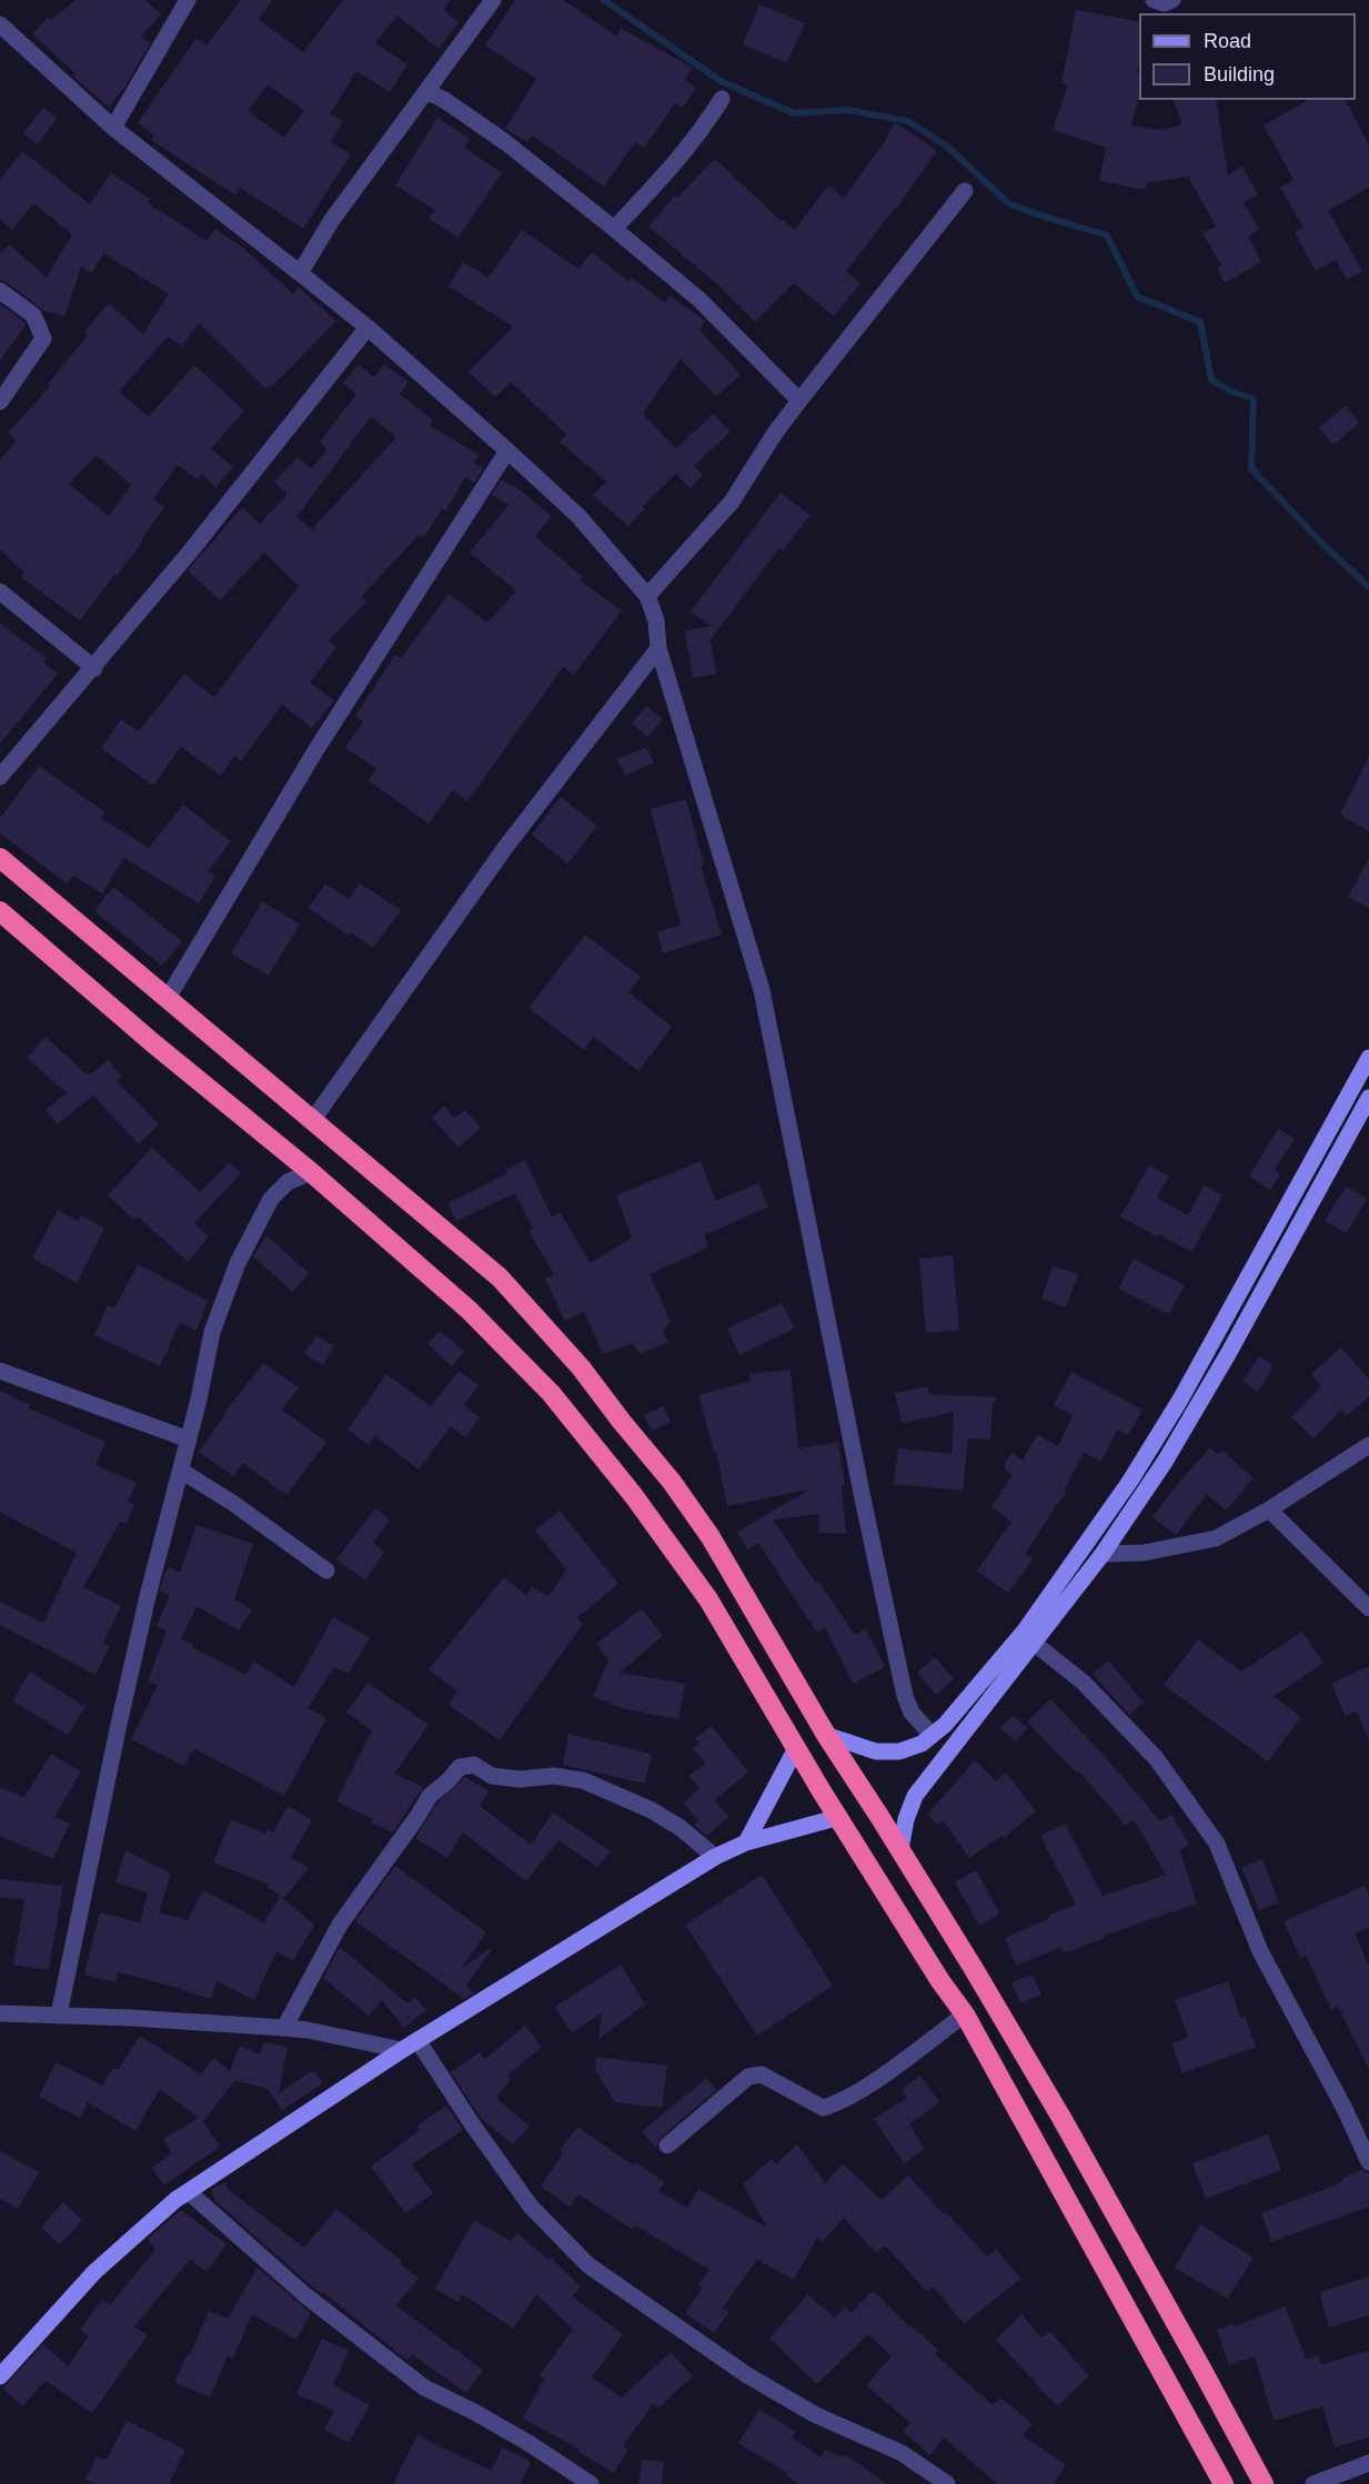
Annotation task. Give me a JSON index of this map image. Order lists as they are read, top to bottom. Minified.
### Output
{"legend":["Road","Building"]}
